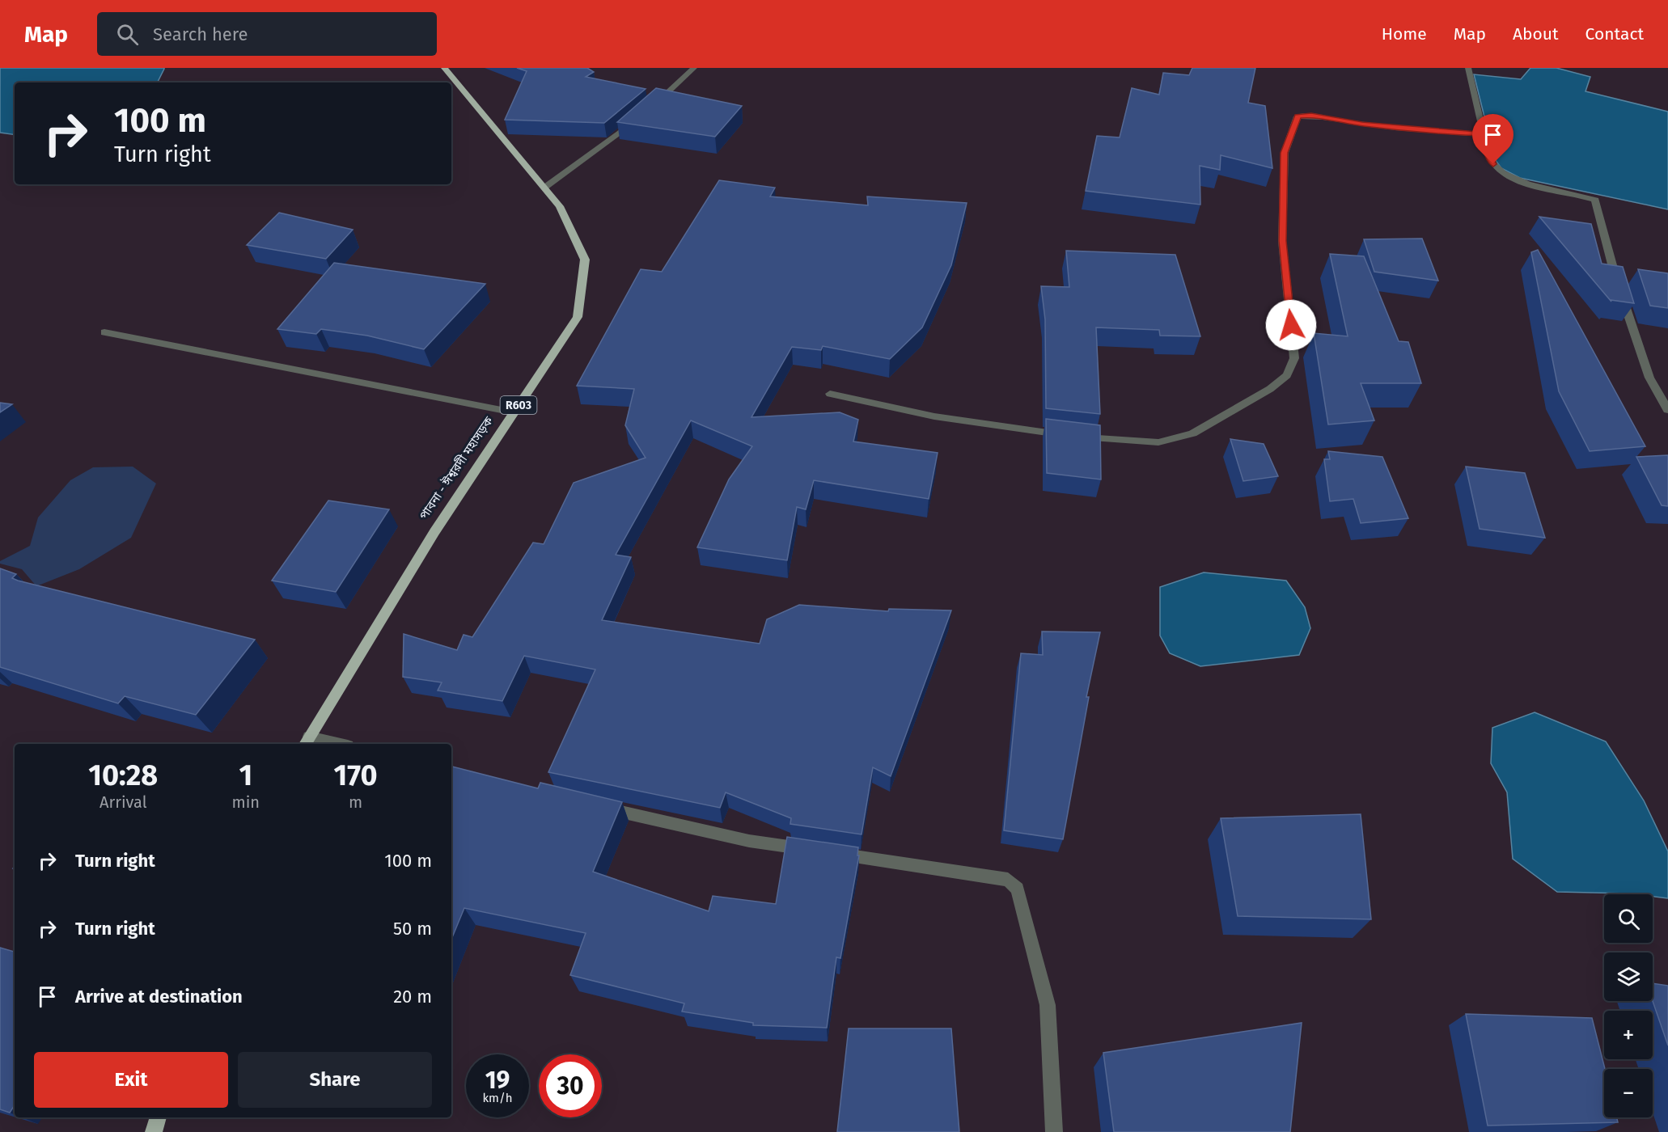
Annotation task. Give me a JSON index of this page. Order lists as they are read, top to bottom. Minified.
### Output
{"streets":{"main road":["R603","পাবনা - ঈশ্বরদী মহাসড়ক"]},"page":{"header":"Map","search":"Search here","nav":["Home","Map","About","Contact"],"turn":["100 m","Turn right"],"eta":["10:28","Arrival","1","min","170","m"],"list":[{"name":"Turn right","value":"100 m"},{"name":"Turn right","value":"50 m"},{"name":"Arrive at destination","value":"20 m"}],"map_buttons":["+","−"],"buttons":["Exit","Share"],"speed":"19 km/h","limit":"30"}}
